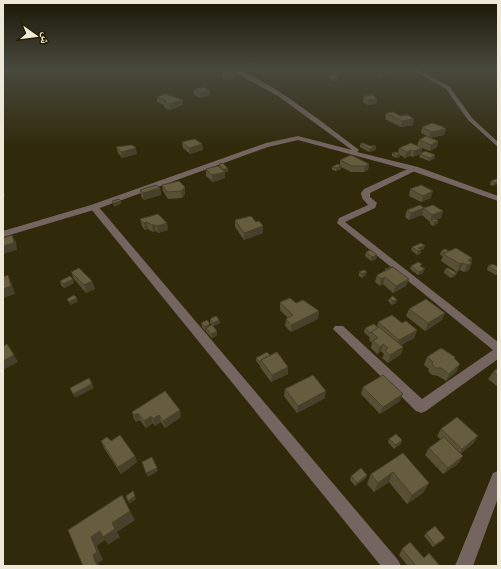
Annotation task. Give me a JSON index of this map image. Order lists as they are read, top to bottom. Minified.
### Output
{"north":"right"}
